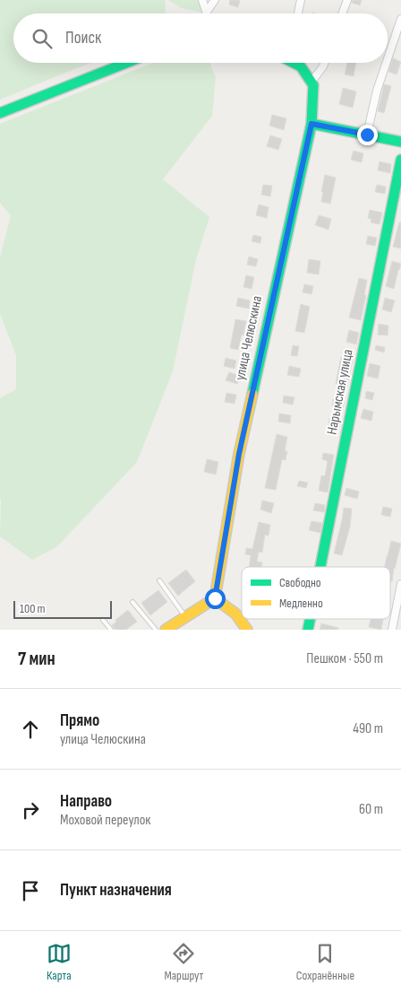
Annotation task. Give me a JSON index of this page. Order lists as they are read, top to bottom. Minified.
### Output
{"streets":{"street":["улица Челюскина","Нарымская улица"]},"legend":["Свободно","Медленно"],"scale_bar":"100 m","page":{"search":"Поиск","scale":"100 m","heading":["7 мин","Пешком · 550 m"],"list":[["Прямо","улица Челюскина","490 m"],["Направо","Моховой переулок","60 m"],"Пункт назначения"],"nav":["Карта","Маршрут","Сохранённые"]}}
